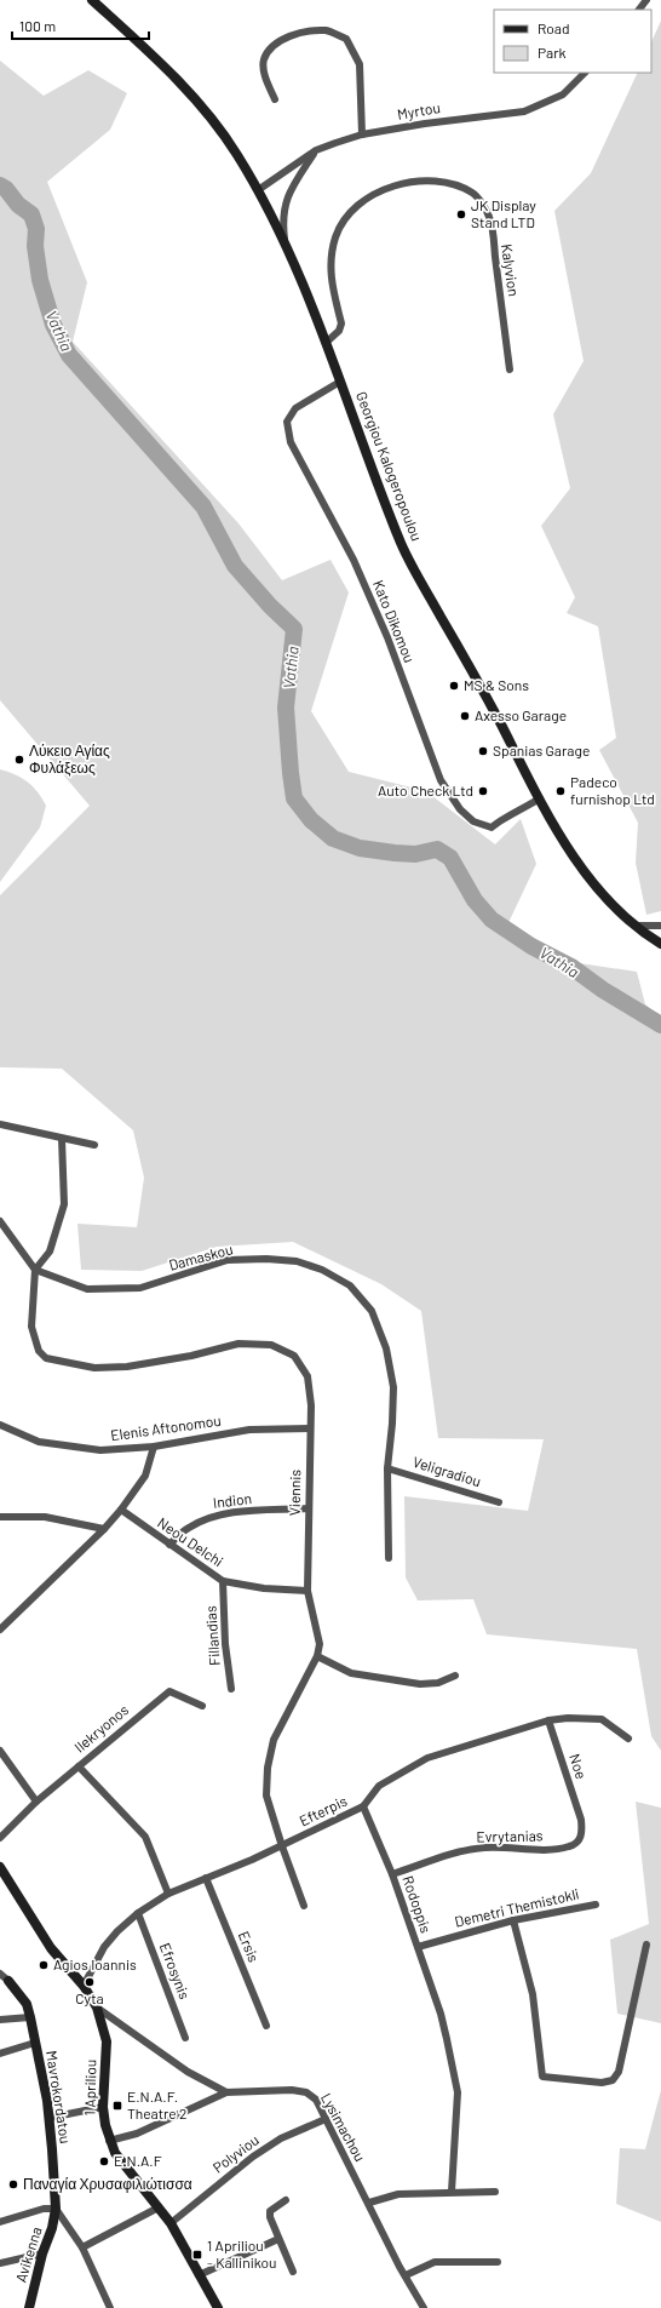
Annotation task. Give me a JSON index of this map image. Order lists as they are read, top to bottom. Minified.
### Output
{"streets":{"street":["Myrtou","Kalyvion","Georgiou Kalogeropoulou","Kato Dikomou","Damaskou","Elenis Aftonomou","Veligradiou","Viennis","Indion","Neou Delchi","Fillandias","Ilekryonos","Noe","Efterpis","Evrytanias","Rodoppis","Demetri Themistokli","Ersis","Efrosynis","1 Apriliou","Mavrokordatou","Lysimachou","Polyviou","Avikenna"]},"crossings":[["Myrtou","Georgiou Kalogeropoulou"],["Kalyvion","Georgiou Kalogeropoulou"],["Georgiou Kalogeropoulou","Kato Dikomou"],["Damaskou","Veligradiou"],["Damaskou","Viennis"],["Elenis Aftonomou","Viennis"],["Viennis","Indion"],["Viennis","Neou Delchi"],["Viennis","Efterpis"],["Indion","Neou Delchi"],["Neou Delchi","Fillandias"],["Ilekryonos","Efterpis"],["Noe","Efterpis"],["Noe","Evrytanias"],["Efterpis","Rodoppis"],["Efterpis","Ersis"],["Efterpis","Efrosynis"],["Efterpis","1 Apriliou"],["Evrytanias","Rodoppis"],["Rodoppis","Demetri Themistokli"],["1 Apriliou","Polyviou"],["Mavrokordatou","Avikenna"],["Lysimachou","Polyviou"]],"water":["Vathia"],"places":{"other":["JK Display Stand LTD","MS & Sons","Axesso Garage","Spanias Garage","Λύκειο Αγίας Φυλάξεως","Auto Check Ltd","Padeco furnishop Ltd","Agios Ioannis","Cyta","E.N.A.F","Παναγία Χρυσαφιλιώτισσα"],"transit":["E.N.A.F. Theatre 2","1 Apriliou - Kallinikou"]},"legend":["Road","Park"],"scale_bar":"100 m"}
